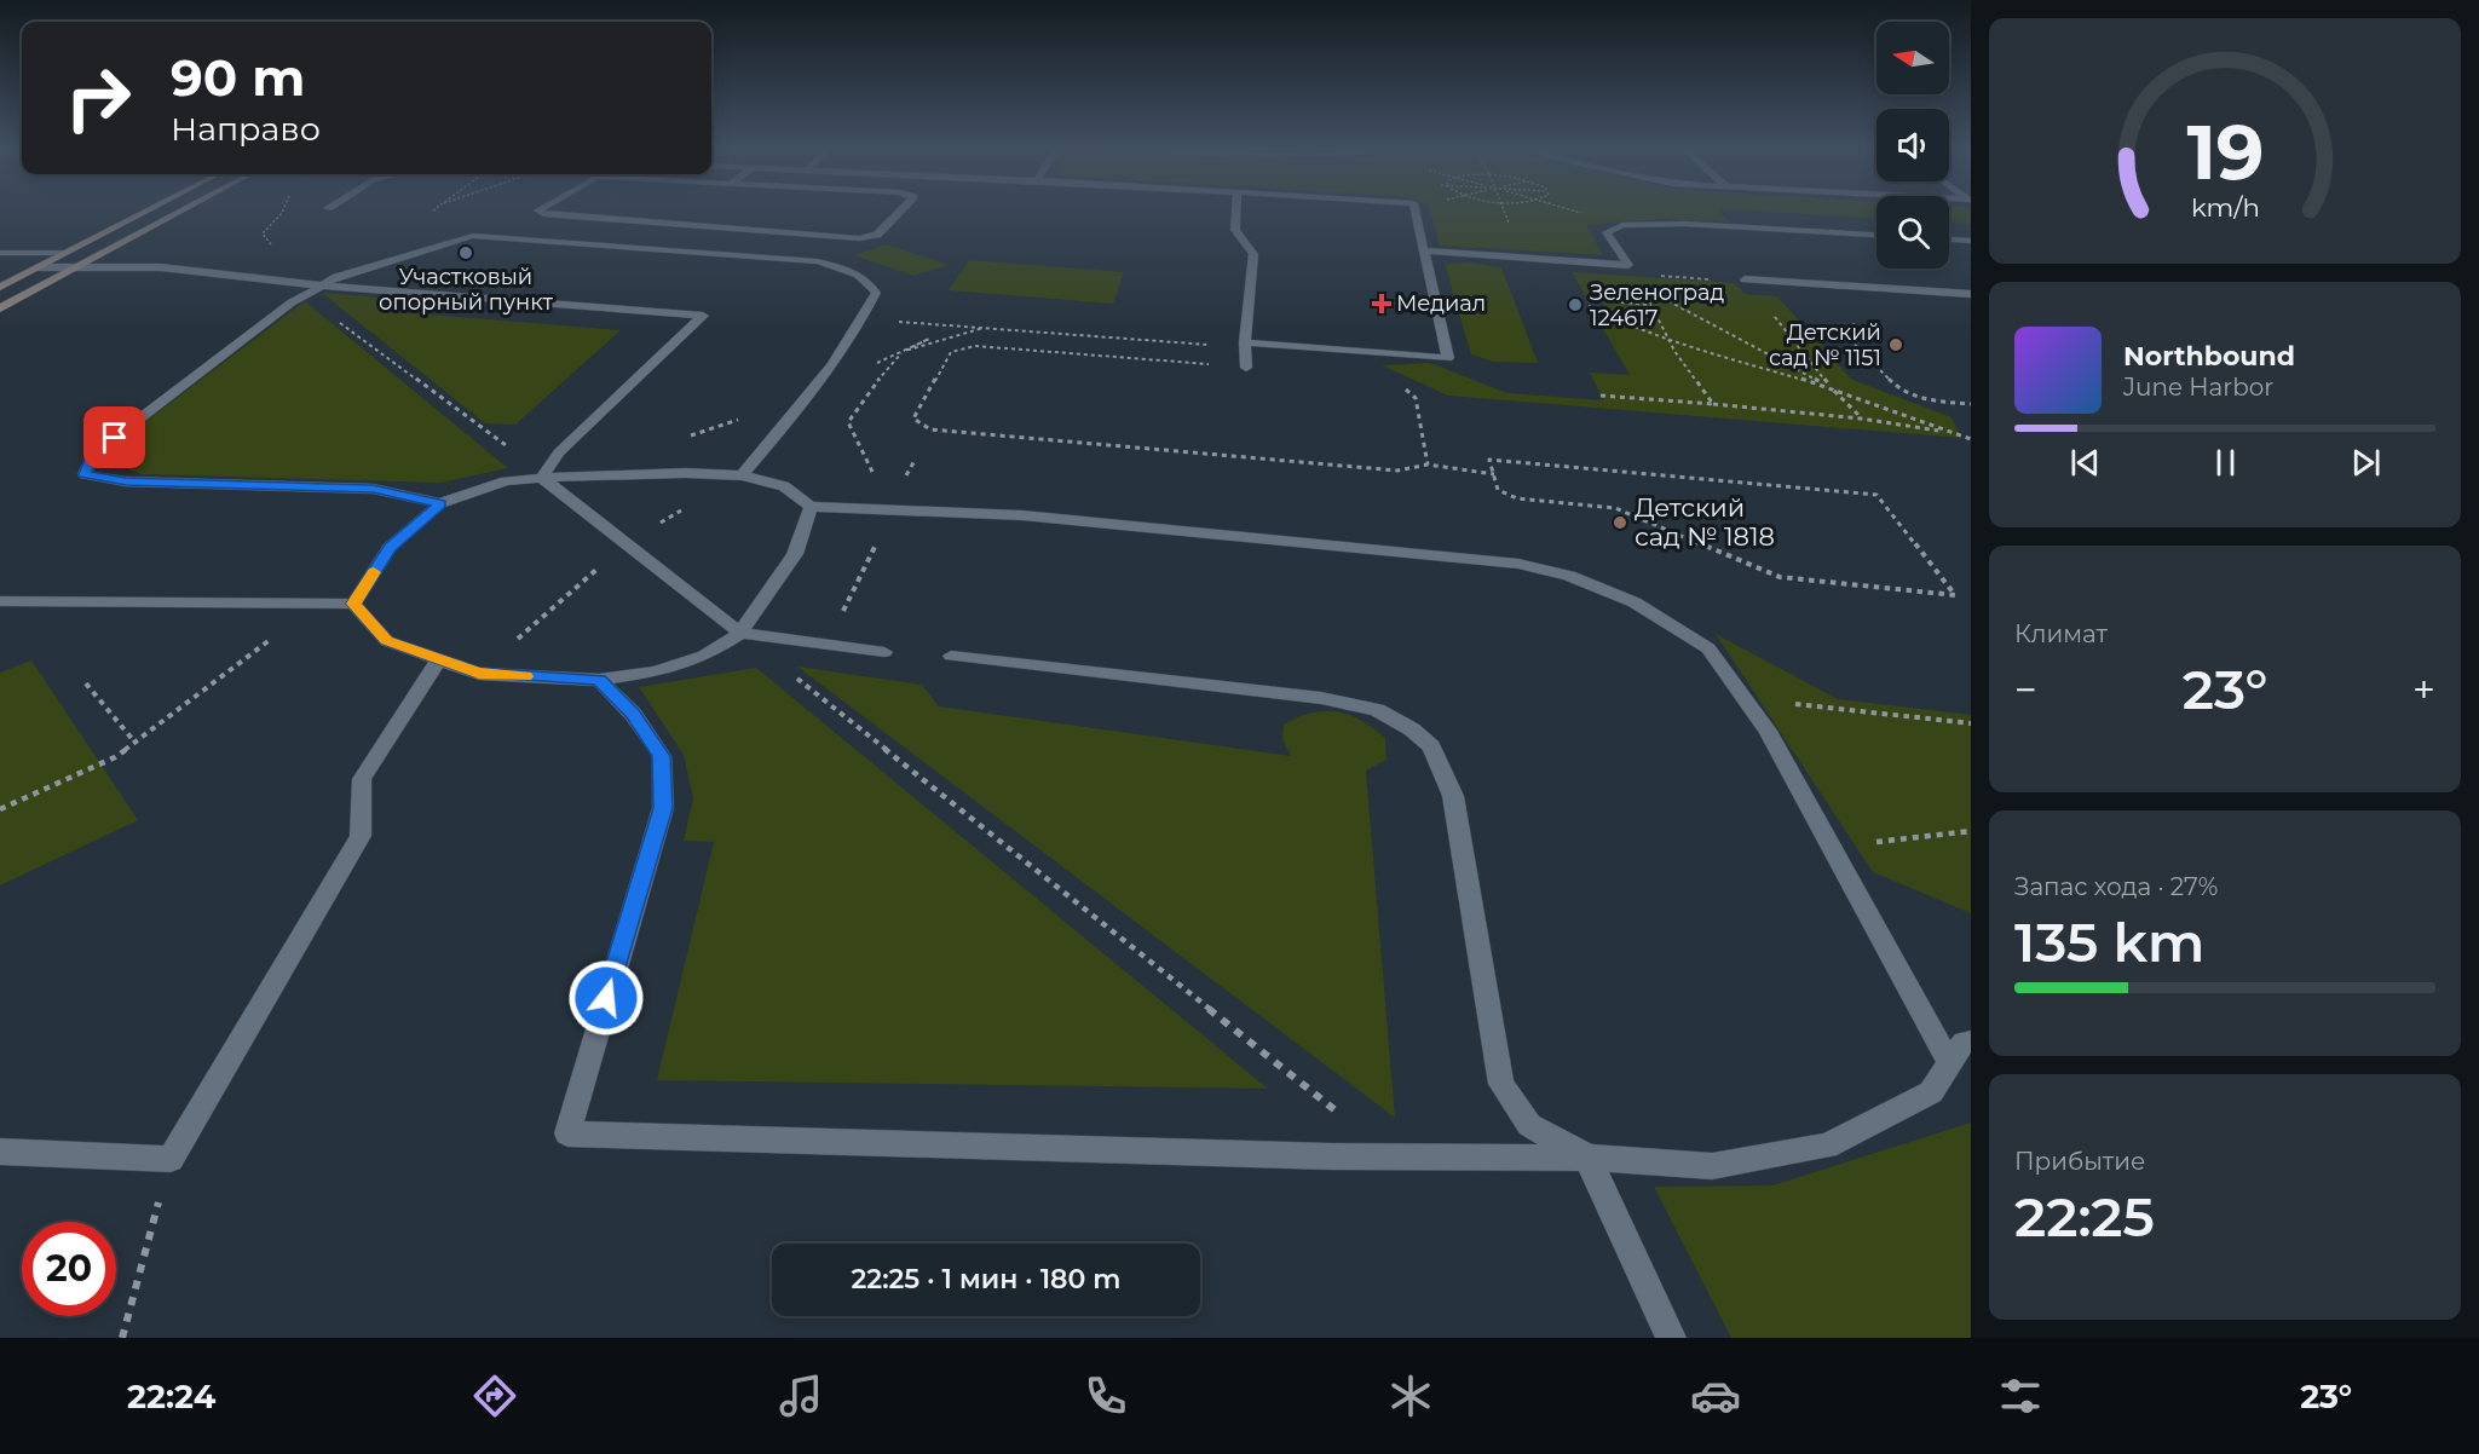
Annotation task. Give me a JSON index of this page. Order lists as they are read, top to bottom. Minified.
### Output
{"places":{"other":["Участковый опорный пункт","Зеленоград 124617","Детский сад № 1151","Детский сад № 1818"],"health":["Медиал"]},"north":"left","page":{"turn":["90 m","Направо"],"song":["Northbound","June Harbor"],"tile":["Климат",["Запас хода · 27%","135 km"],["Прибытие","22:25"]],"heat":["−","23°","+"],"limit":"20","trip":"22:25 · 1 мин · 180 m","tabs":["22:24","23°"],"gauge":["19","km/h"]}}
